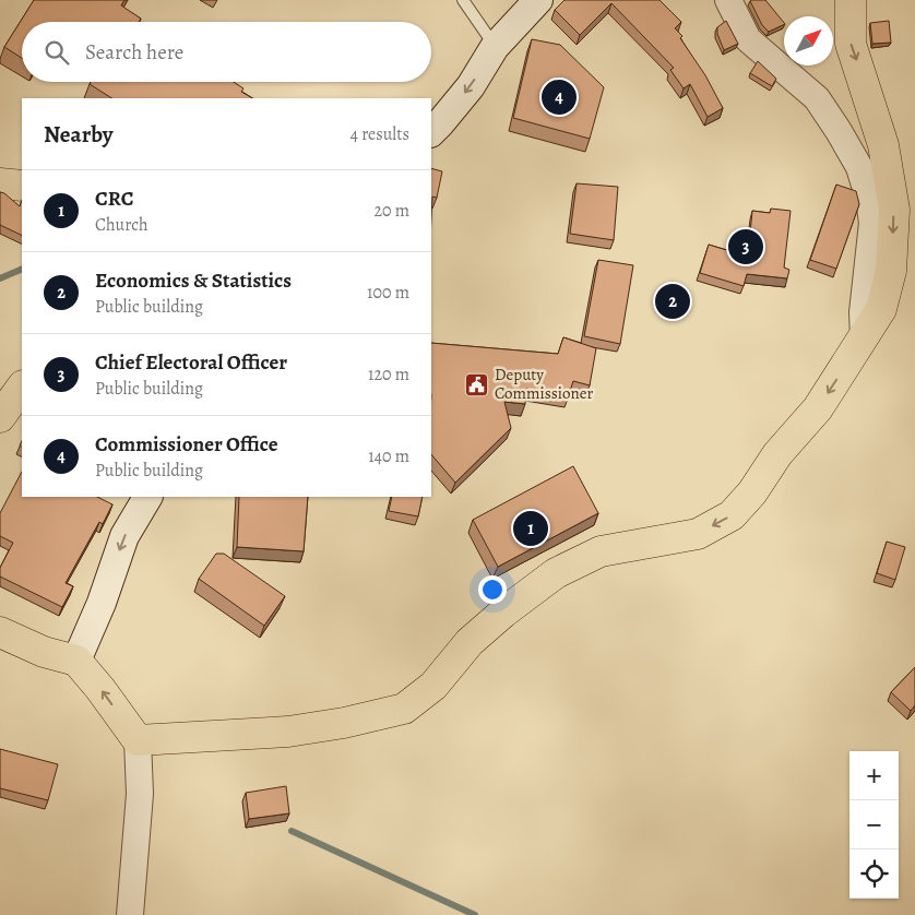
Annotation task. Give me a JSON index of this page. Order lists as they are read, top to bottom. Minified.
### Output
{"places":{"public building":["Deputy Commissioner"]},"north":"top right","page":{"search":"Search here","pins":["4","3","2","1"],"heading":["Nearby","4 results"],"list":[{"mark":"1","name":"CRC","note":"Church","value":"20 m"},{"mark":"2","name":"Economics & Statistics","note":"Public building","value":"100 m"},{"mark":"3","name":"Chief Electoral Officer","note":"Public building","value":"120 m"},{"mark":"4","name":"Commissioner Office","note":"Public building","value":"140 m"}],"map_buttons":["+","−"]}}
